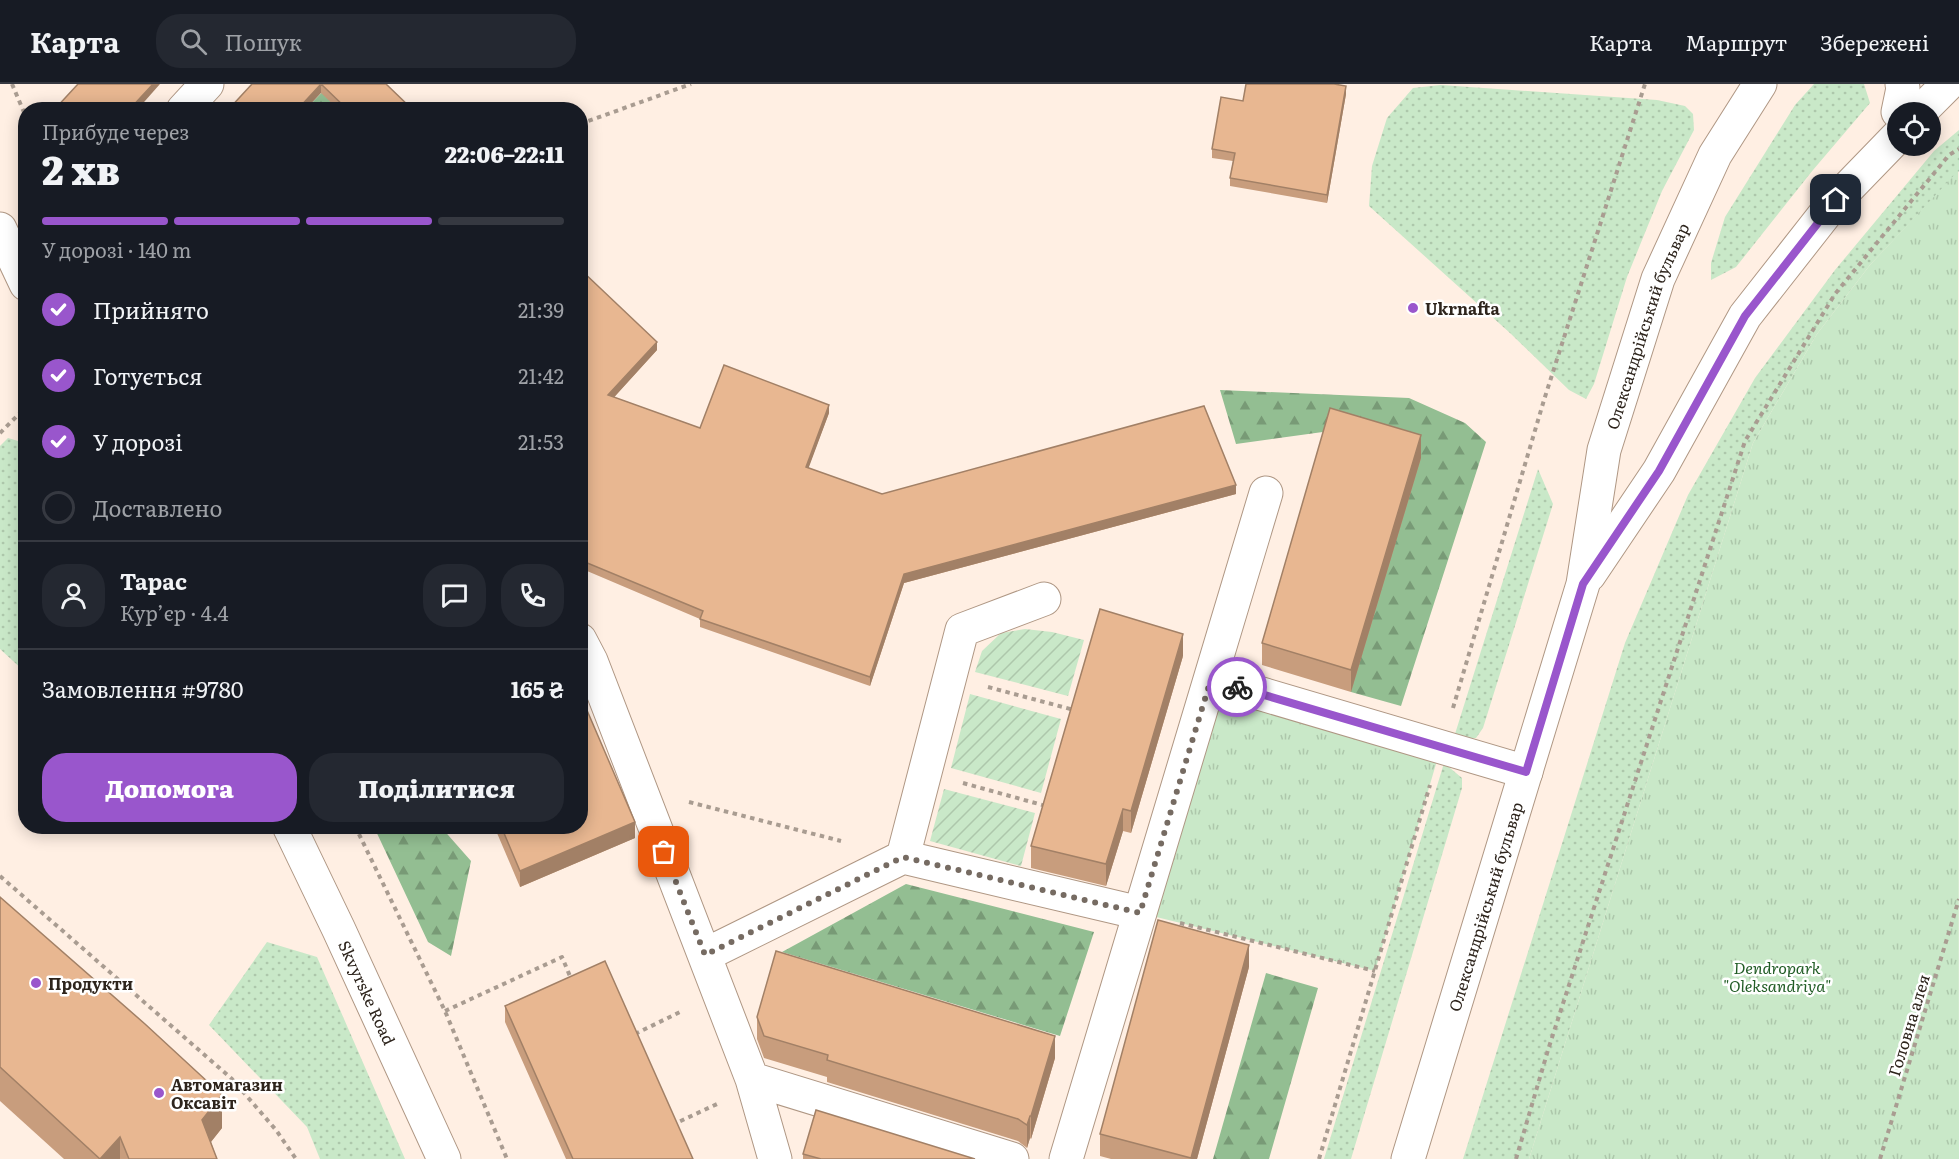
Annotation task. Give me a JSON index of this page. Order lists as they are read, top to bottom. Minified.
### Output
{"streets":{"main road":["Олександрійський бульвар","Skvyrske Road"],"path":["Головна алея"]},"parks":["Dendropark \"Oleksandriya\""],"places":["Ukrnafta","Продукти","Автомагазин Оксавіт"],"page":{"header":"Карта","search":"Пошук","nav":["Карта","Маршрут","Збережені"],"heading":["2 хв","Прибуде через","22:06–22:11"],"panel":["Тарас","Кур’єр · 4.4","Замовлення #9780","165 ₴"],"bar":"У дорозі · 140 m","list":[["Прийнято","21:39"],["Готується","21:42"],["У дорозі","21:53"],"Доставлено"],"buttons":["Допомога","Поділитися"]}}
